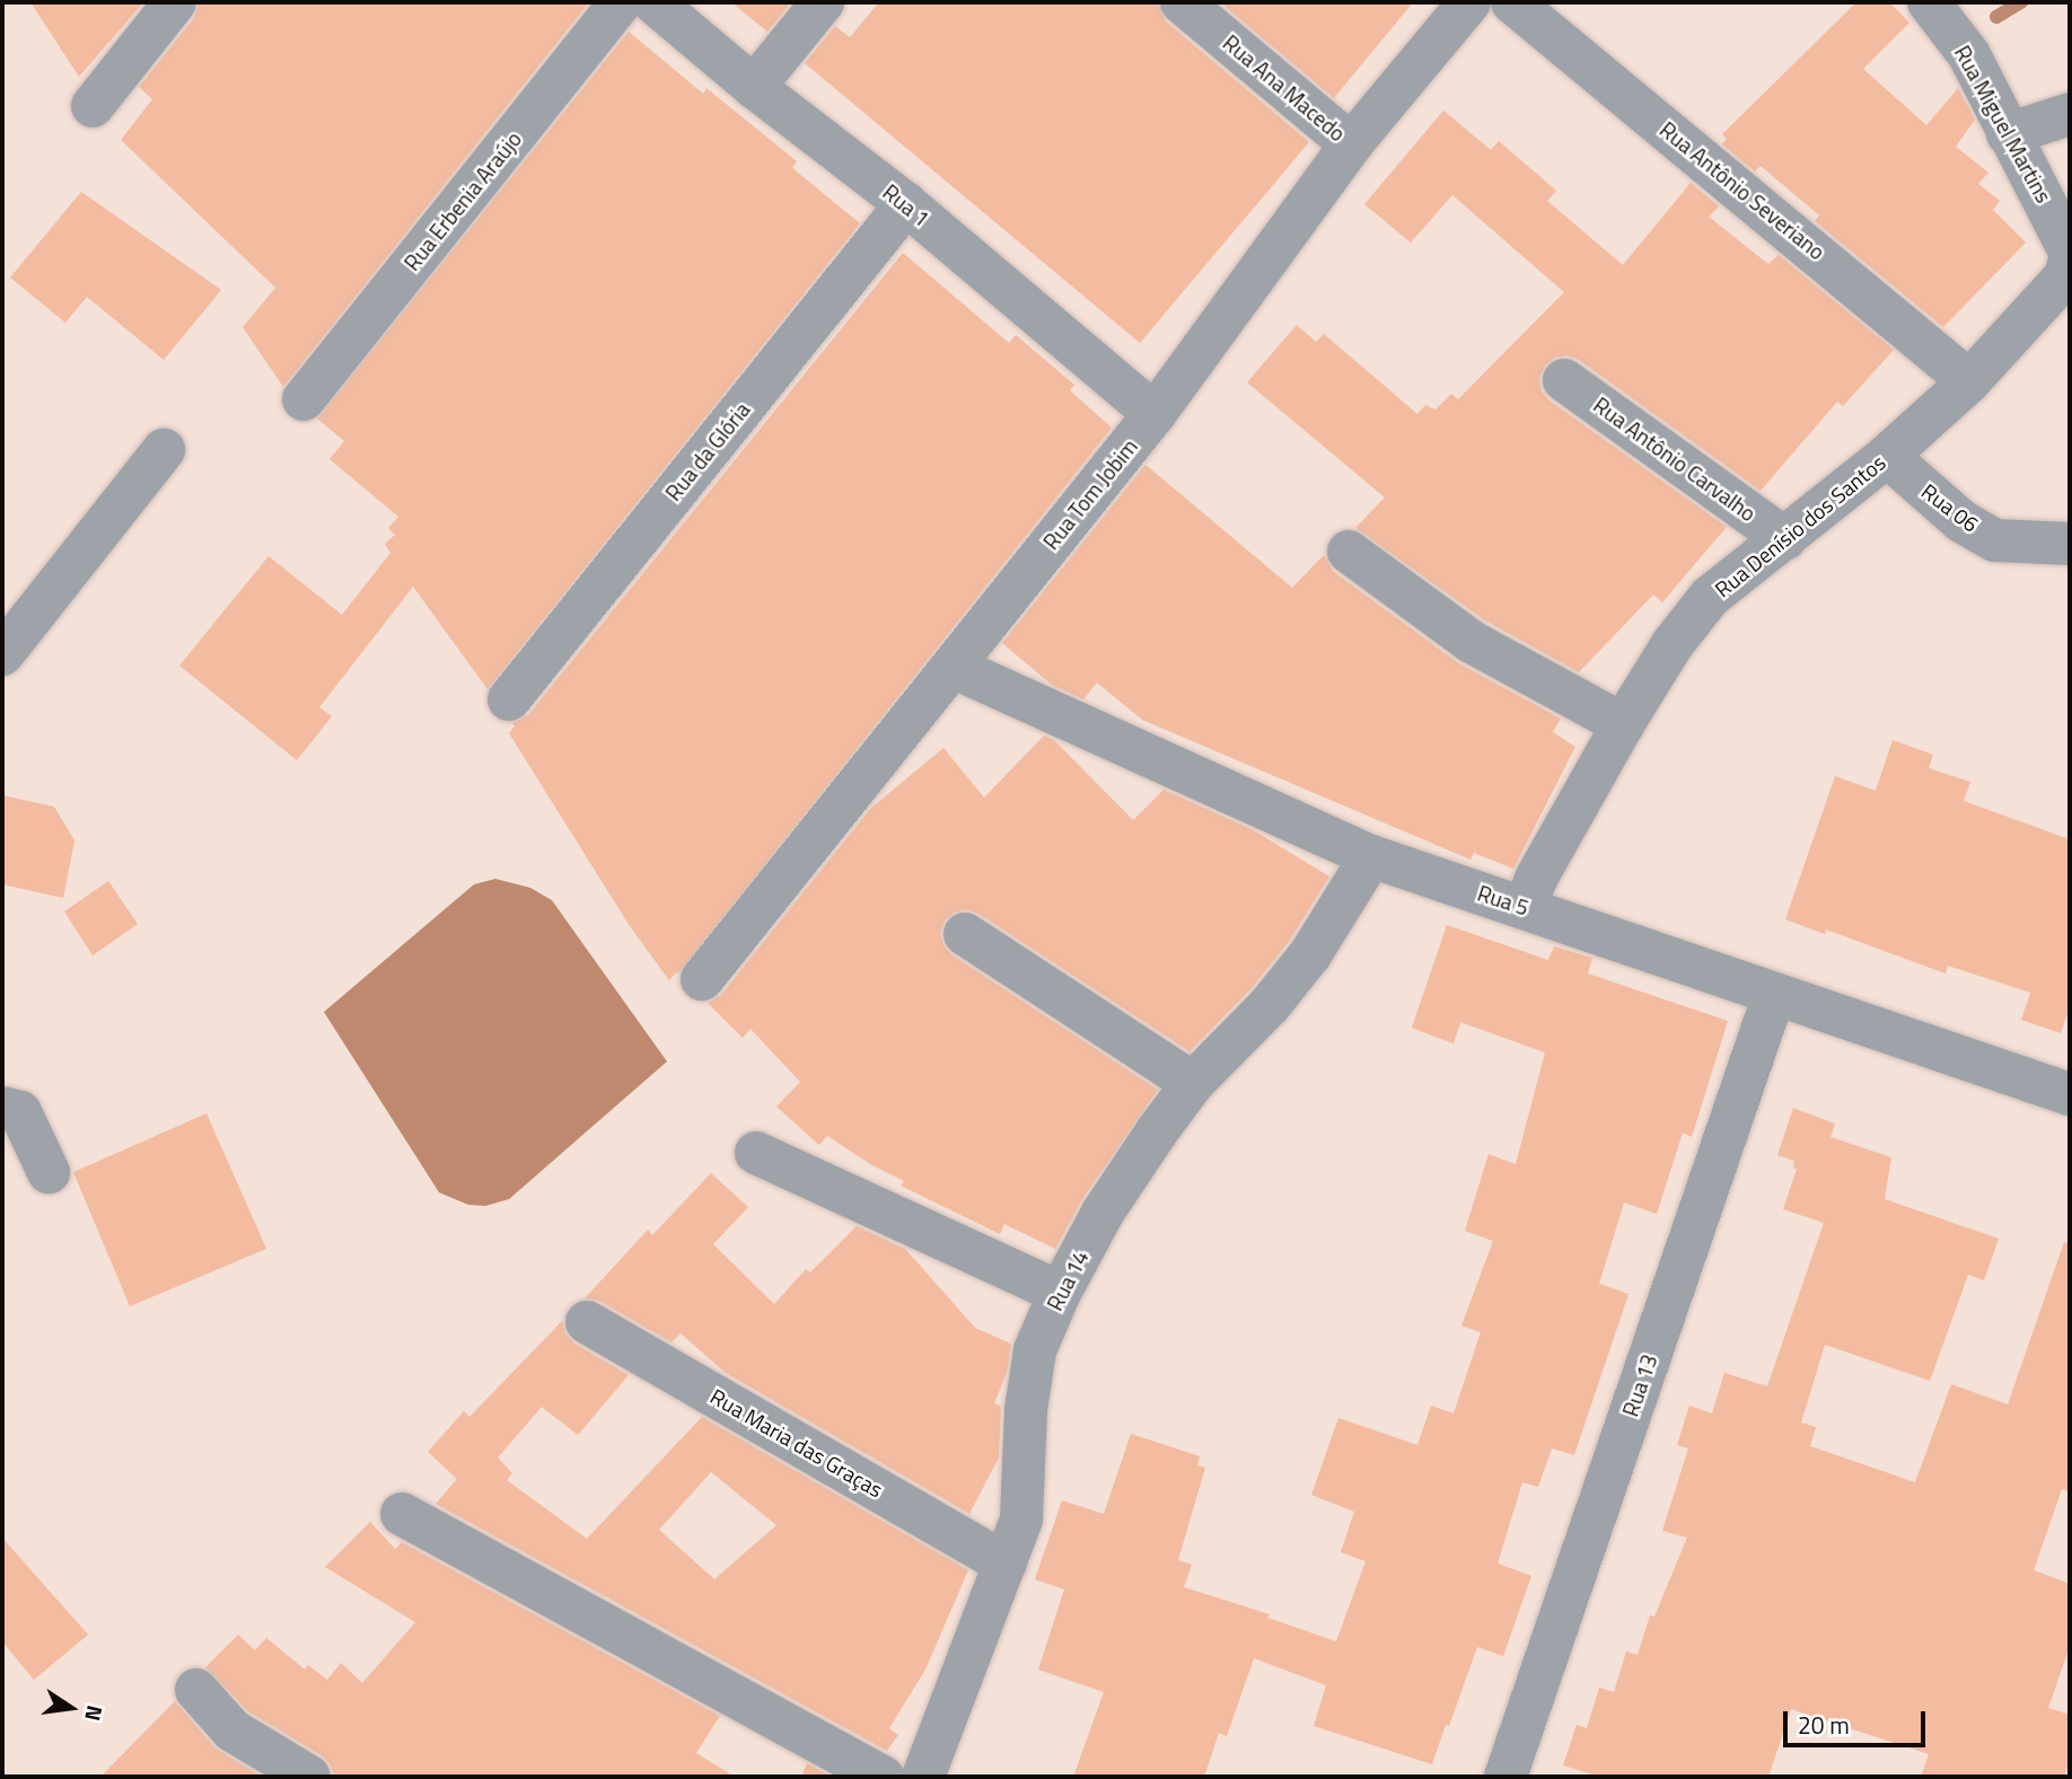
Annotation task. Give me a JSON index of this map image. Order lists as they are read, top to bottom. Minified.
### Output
{"streets":{"street":["Rua Ana Macedo","Rua Miguel Martins","Rua Antônio Severiano","Rua Erbenia Araújo","Rua 1","Rua da Glória","Rua Antônio Carvalho","Rua Tom Jobim","Rua 06","Rua Denísio dos Santos","Rua 5","Rua 14","Rua 13","Rua Maria das Graças"]},"crossings":[["Rua Ana Macedo","Rua Tom Jobim"],["Rua Antônio Severiano","Rua Denísio dos Santos"],["Rua 1","Rua da Glória"],["Rua 1","Rua Tom Jobim"],["Rua Antônio Carvalho","Rua Denísio dos Santos"],["Rua Tom Jobim","Rua 5"],["Rua 06","Rua Denísio dos Santos"],["Rua Denísio dos Santos","Rua 5"],["Rua 5","Rua 14"],["Rua 5","Rua 13"],["Rua 14","Rua Maria das Graças"]],"scale_bar":"20 m","north":"right"}
